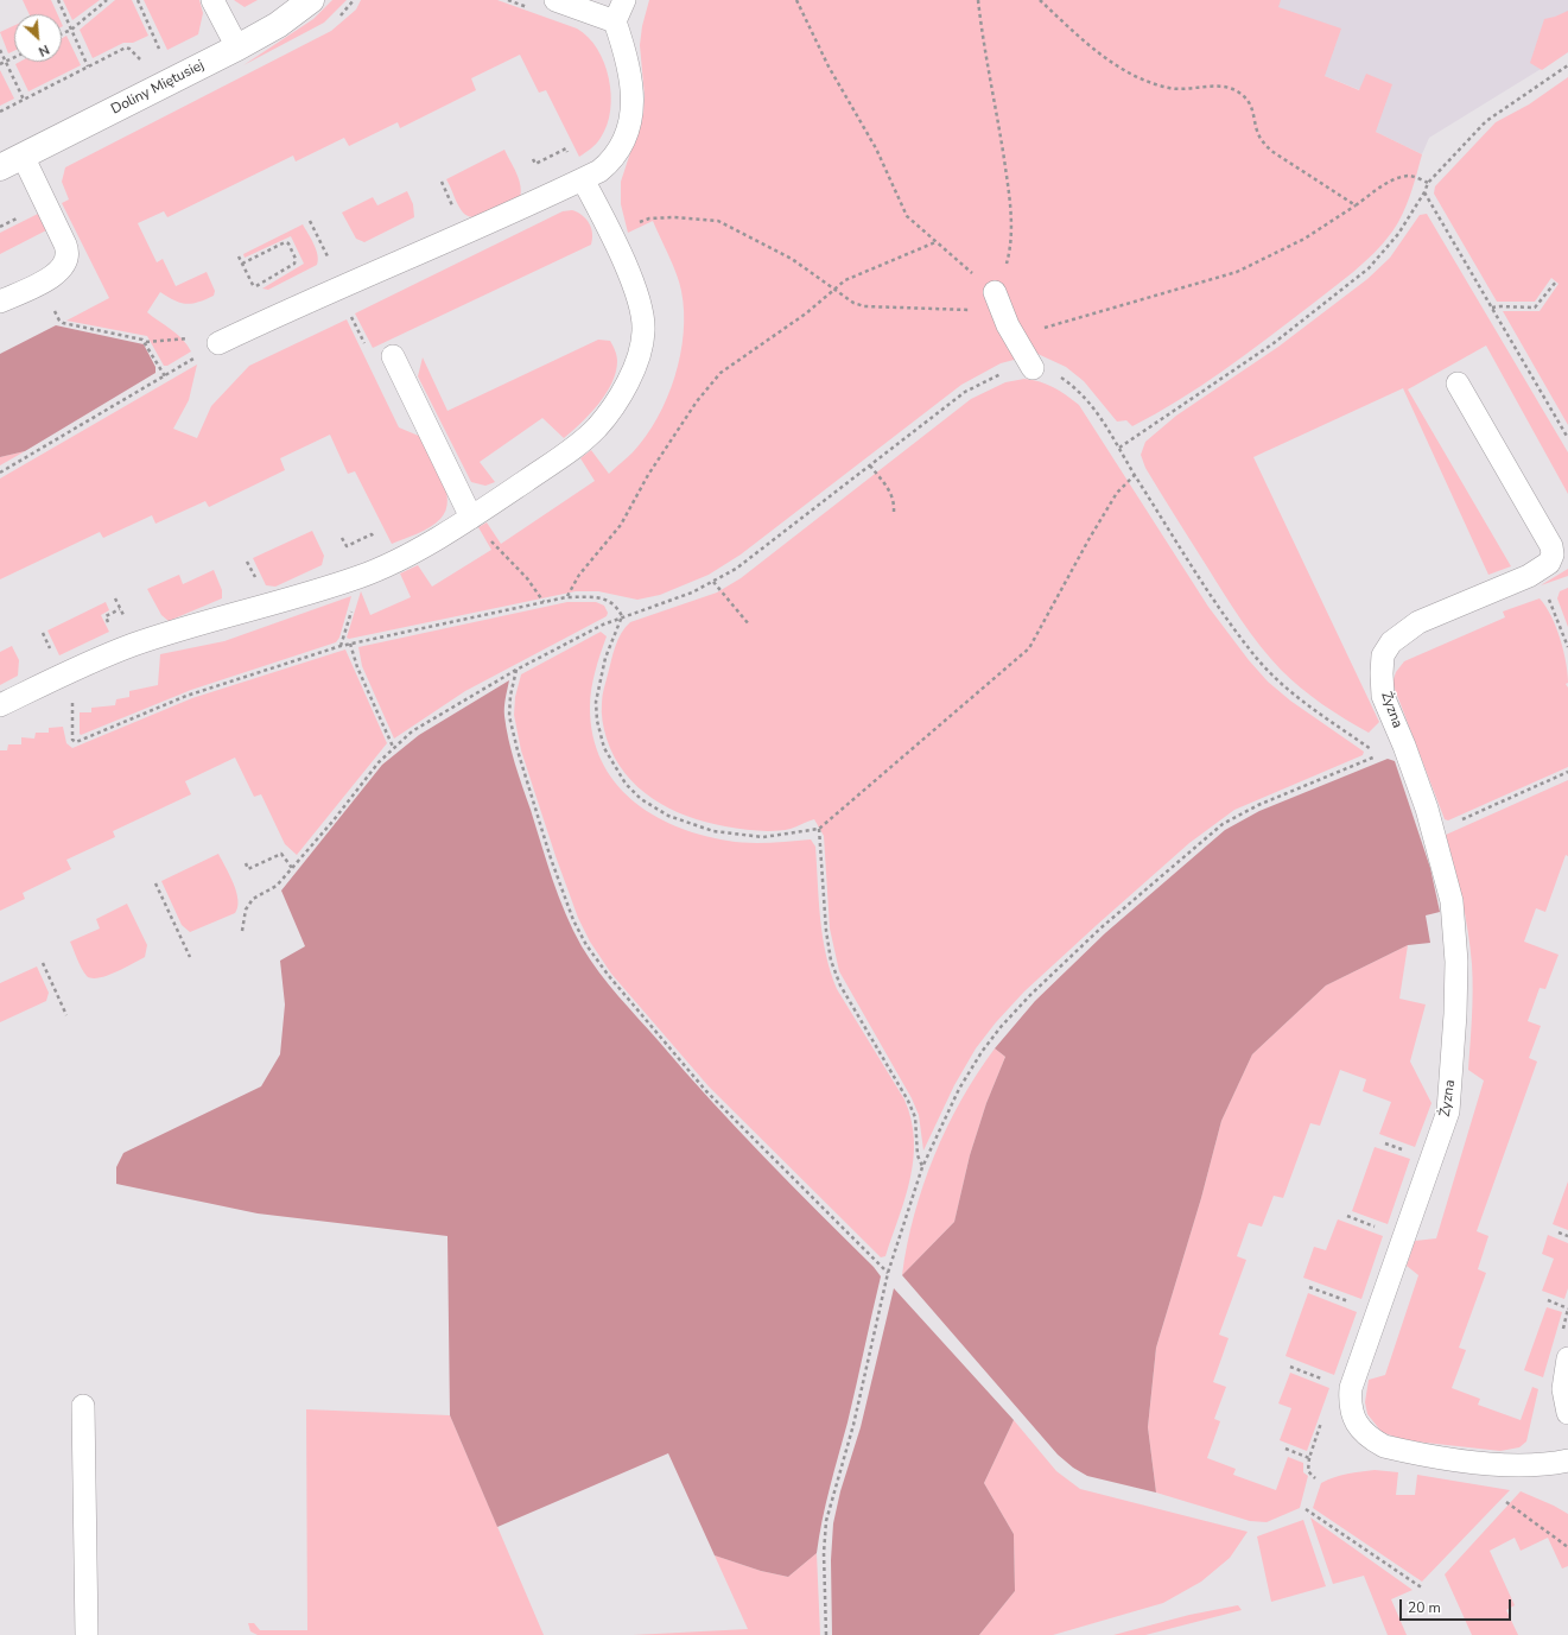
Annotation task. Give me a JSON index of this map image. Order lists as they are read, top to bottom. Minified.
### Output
{"streets":{"street":["Doliny Miętusiej"],"lane":["Żyzna"]},"scale_bar":"20 m","north":"bottom right"}
